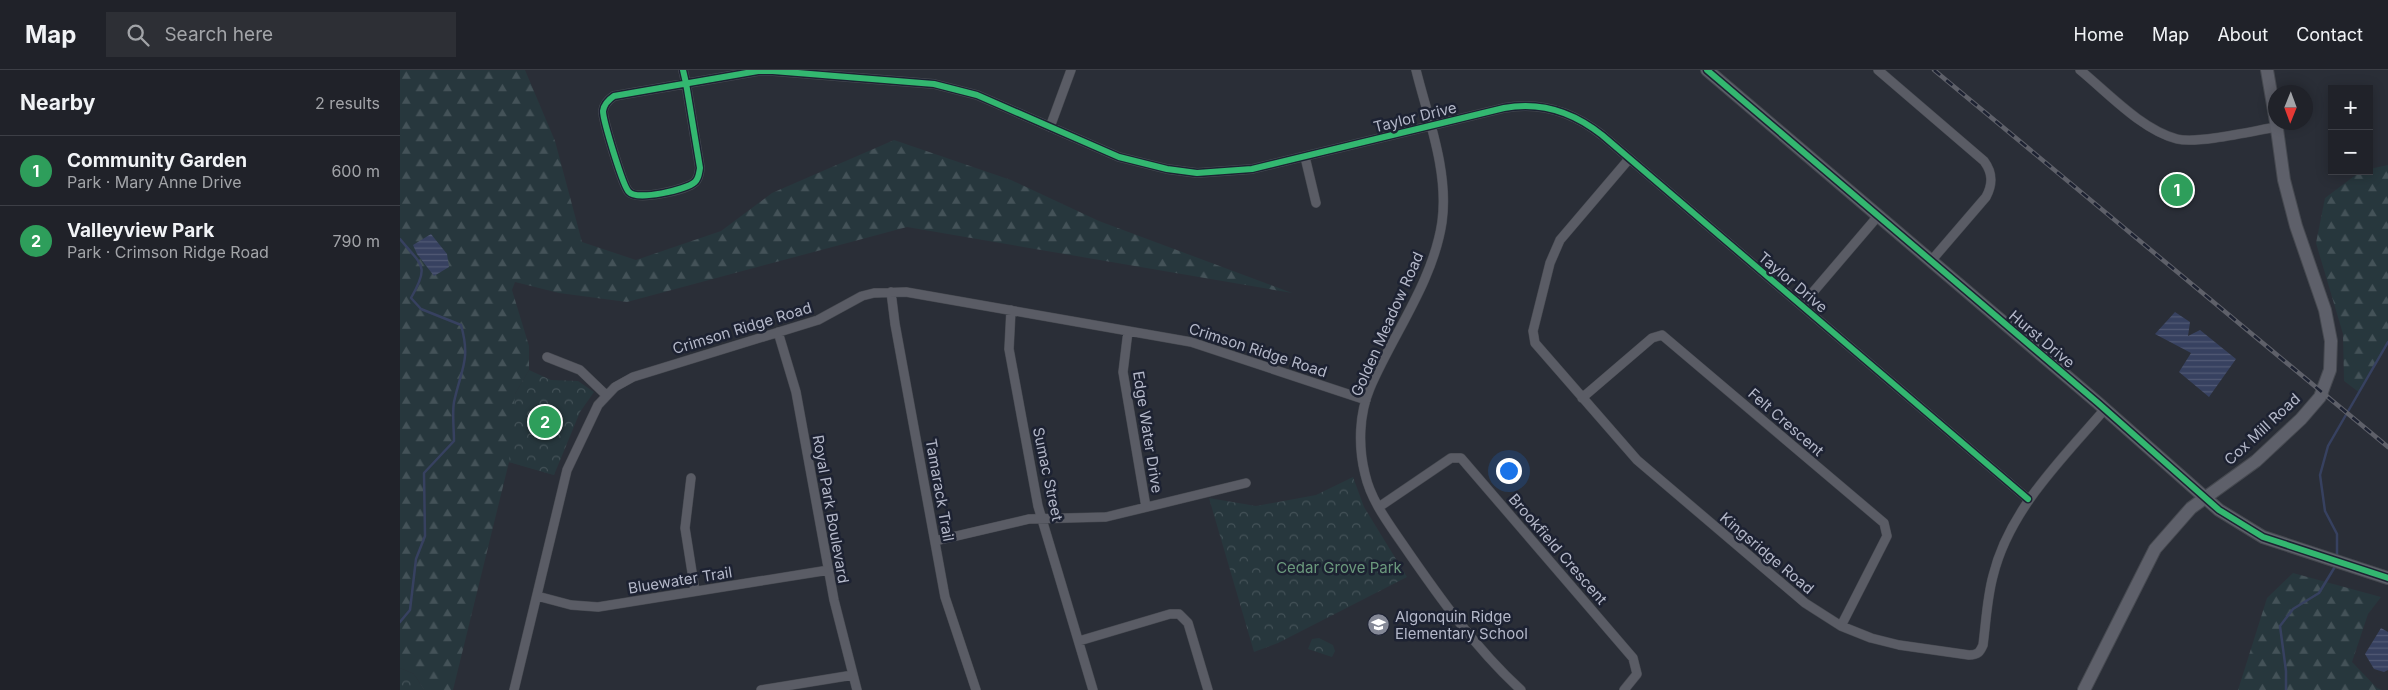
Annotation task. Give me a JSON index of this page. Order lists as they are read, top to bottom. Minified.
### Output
{"streets":{"street":["Taylor Drive","Golden Meadow Road","Crimson Ridge Road","Hurst Drive","Felt Crescent","Cox Mill Road","Edge Water Drive","Sumac Street","Tamarack Trail","Royal Park Boulevard","Brookfield Crescent","Kingsridge Road","Bluewater Trail"]},"crossings":[["Taylor Drive","Golden Meadow Road"],["Taylor Drive","Kingsridge Road"],["Golden Meadow Road","Crimson Ridge Road"],["Golden Meadow Road","Brookfield Crescent"],["Crimson Ridge Road","Edge Water Drive"],["Crimson Ridge Road","Sumac Street"],["Crimson Ridge Road","Tamarack Trail"],["Crimson Ridge Road","Royal Park Boulevard"],["Crimson Ridge Road","Bluewater Trail"],["Hurst Drive","Cox Mill Road"],["Hurst Drive","Kingsridge Road"],["Felt Crescent","Kingsridge Road"],["Royal Park Boulevard","Bluewater Trail"]],"parks":["Cedar Grove Park"],"places":{"school or university":["Algonquin Ridge Elementary School"]},"north":"bottom","page":{"header":"Map","search":"Search here","nav":["Home","Map","About","Contact"],"heading":["Nearby","2 results"],"map_buttons":["+","−"],"list":[{"mark":"1","name":"Community Garden","note":"Park · Mary Anne Drive","value":"600 m"},{"mark":"2","name":"Valleyview Park","note":"Park · Crimson Ridge Road","value":"790 m"}],"pins":["1","2"]}}
